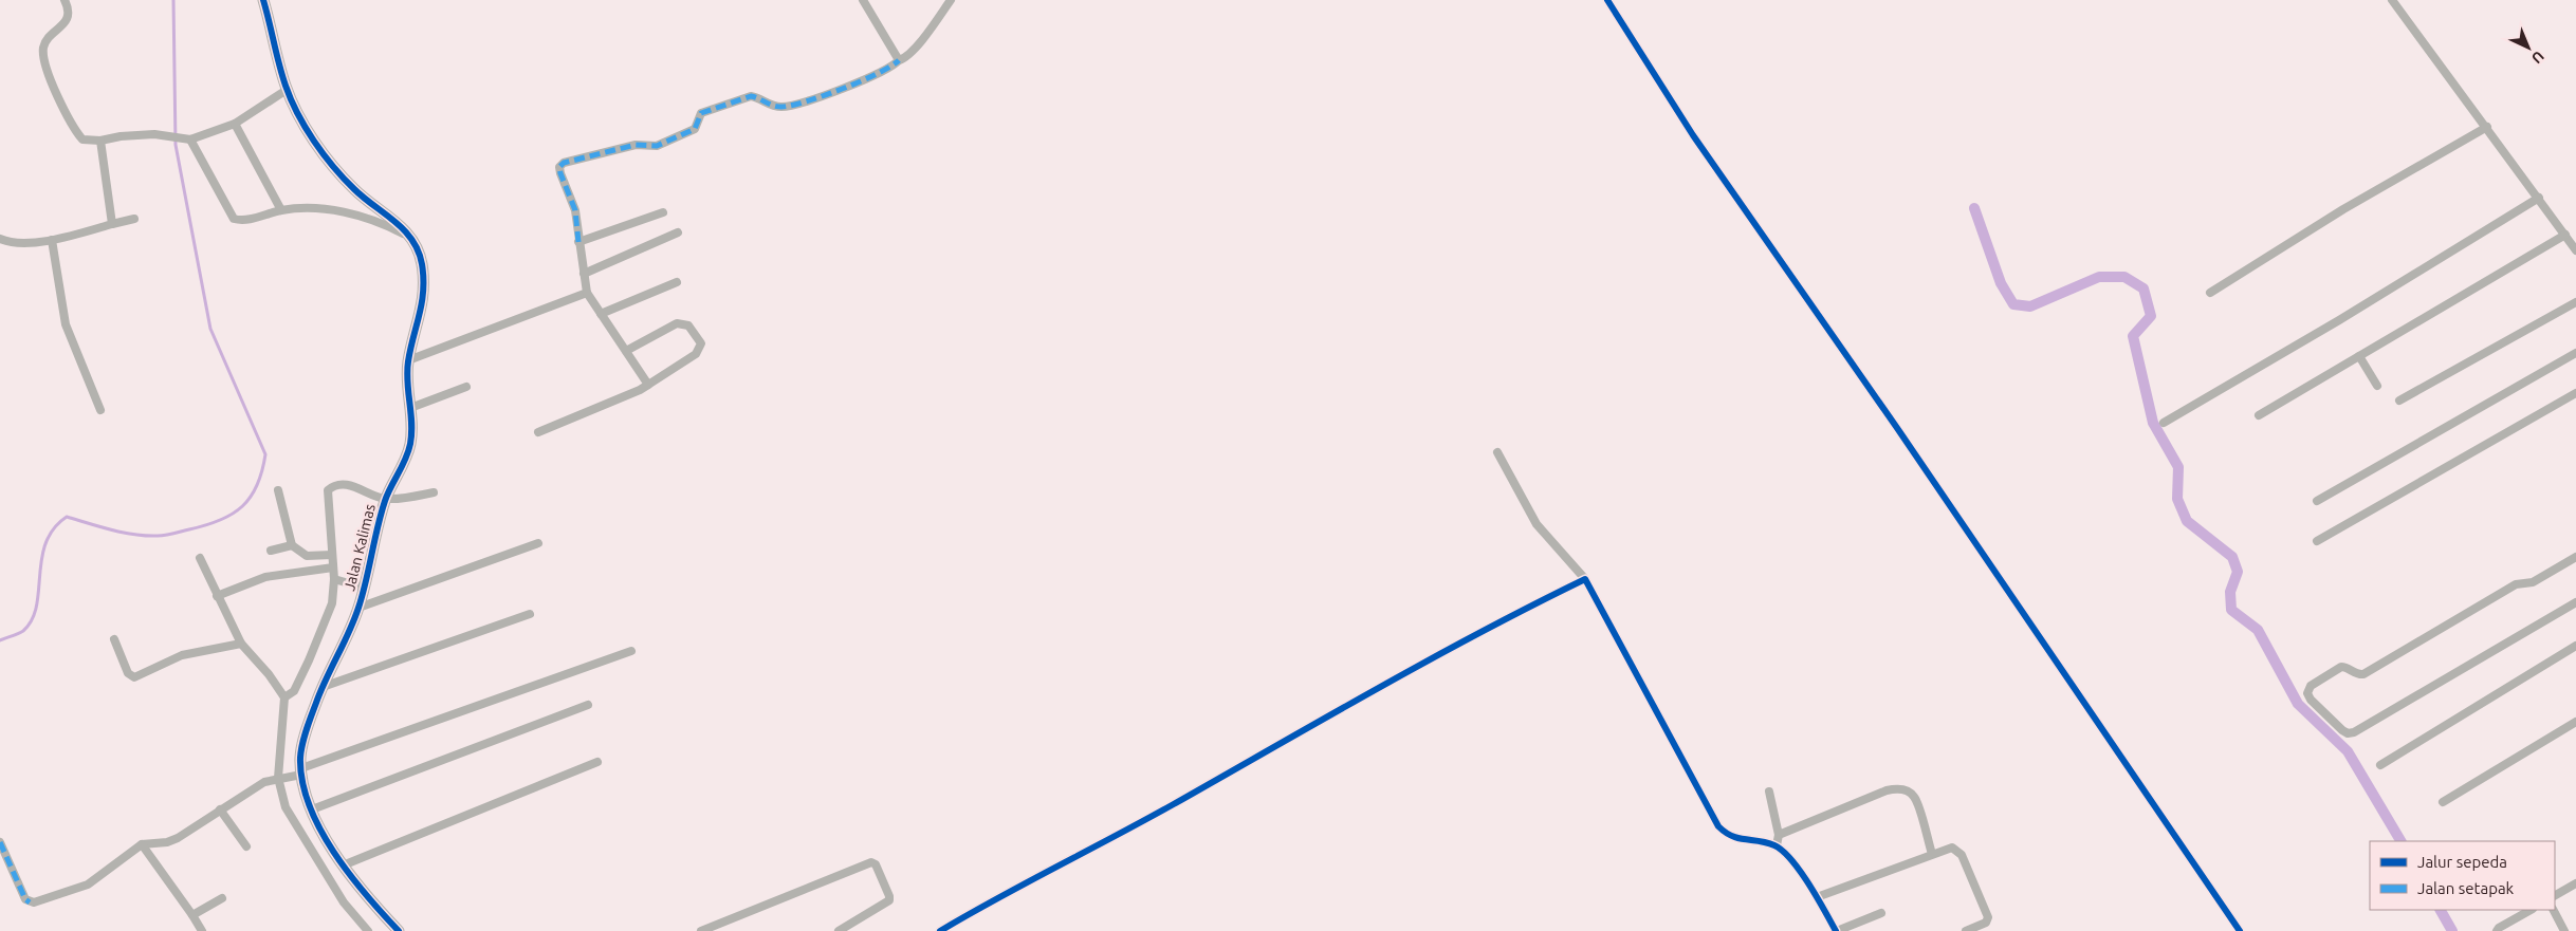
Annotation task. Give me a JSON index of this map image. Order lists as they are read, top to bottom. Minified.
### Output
{"streets":{"street":["Jalan Kalimas"]},"legend":["Jalur sepeda","Jalan setapak"],"north":"bottom right"}
